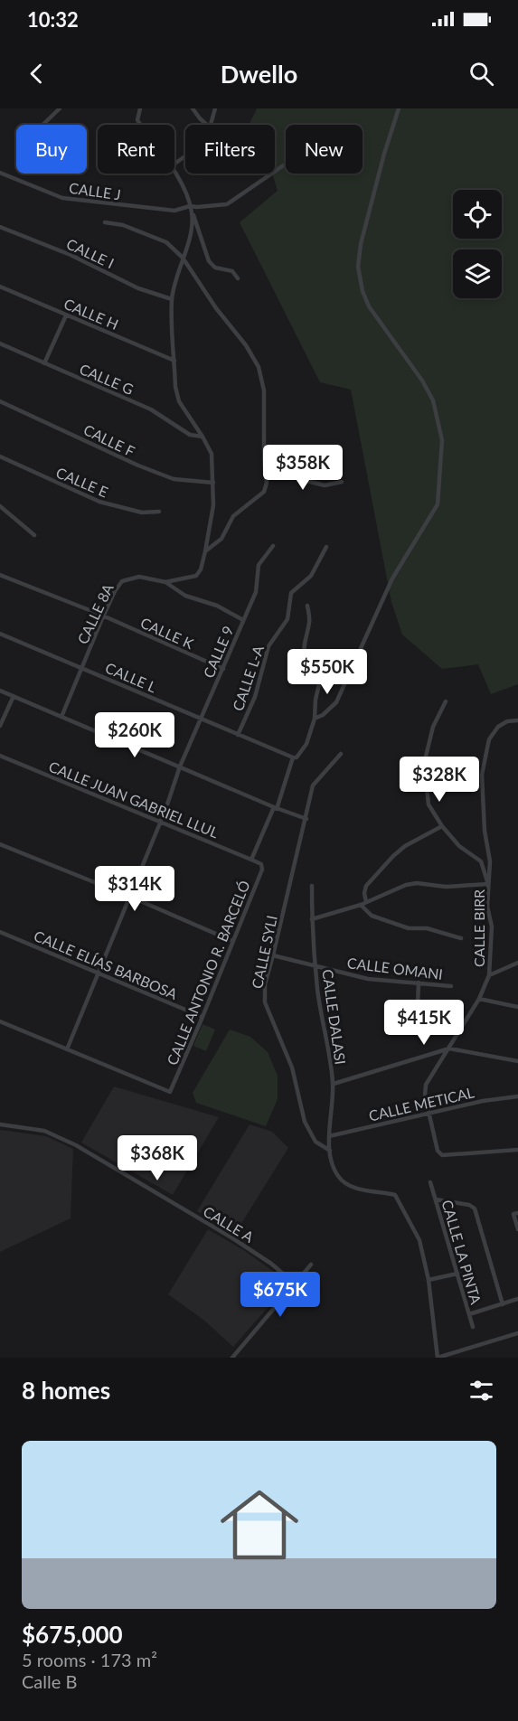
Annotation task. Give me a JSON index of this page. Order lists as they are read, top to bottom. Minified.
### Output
{"streets":{"street":["CALLE J","CALLE I","CALLE H","CALLE G","CALLE F","CALLE E","CALLE 8A","CALLE K","CALLE 9","CALLE L","CALLE L-A","CALLE JUAN GABRIEL LLUL","CALLE BIRR","CALLE SYLI","CALLE ELÍAS BARBOSA","CALLE OMANI","CALLE ANTONIO R. BARCELÓ","CALLE DALASI","CALLE METICAL","CALLE A","CALLE LA PINTA"]},"crossings":[["CALLE 8A","CALLE K"],["CALLE 8A","CALLE 9"],["CALLE 8A","CALLE L"],["CALLE K","CALLE 9"],["CALLE 9","CALLE L"],["CALLE 9","CALLE JUAN GABRIEL LLUL"],["CALLE 9","CALLE ELÍAS BARBOSA"],["CALLE 9","CALLE ANTONIO R. BARCELÓ"],["CALLE L","CALLE L-A"],["CALLE JUAN GABRIEL LLUL","CALLE ANTONIO R. BARCELÓ"],["CALLE BIRR","CALLE METICAL"],["CALLE SYLI","CALLE OMANI"],["CALLE SYLI","CALLE DALASI"],["CALLE ELÍAS BARBOSA","CALLE ANTONIO R. BARCELÓ"],["CALLE OMANI","CALLE DALASI"],["CALLE DALASI","CALLE METICAL"]],"page":{"status":"10:32","header":"Dwello","chip":["Buy","Rent","Filters","New"],"price":["$358K","$550K","$260K","$328K","$314K","$415K","$368K","$675K"],"heading":"8 homes","list":[{"name":"$675,000","note":"5 rooms · 173 m² · Calle B"}]}}
